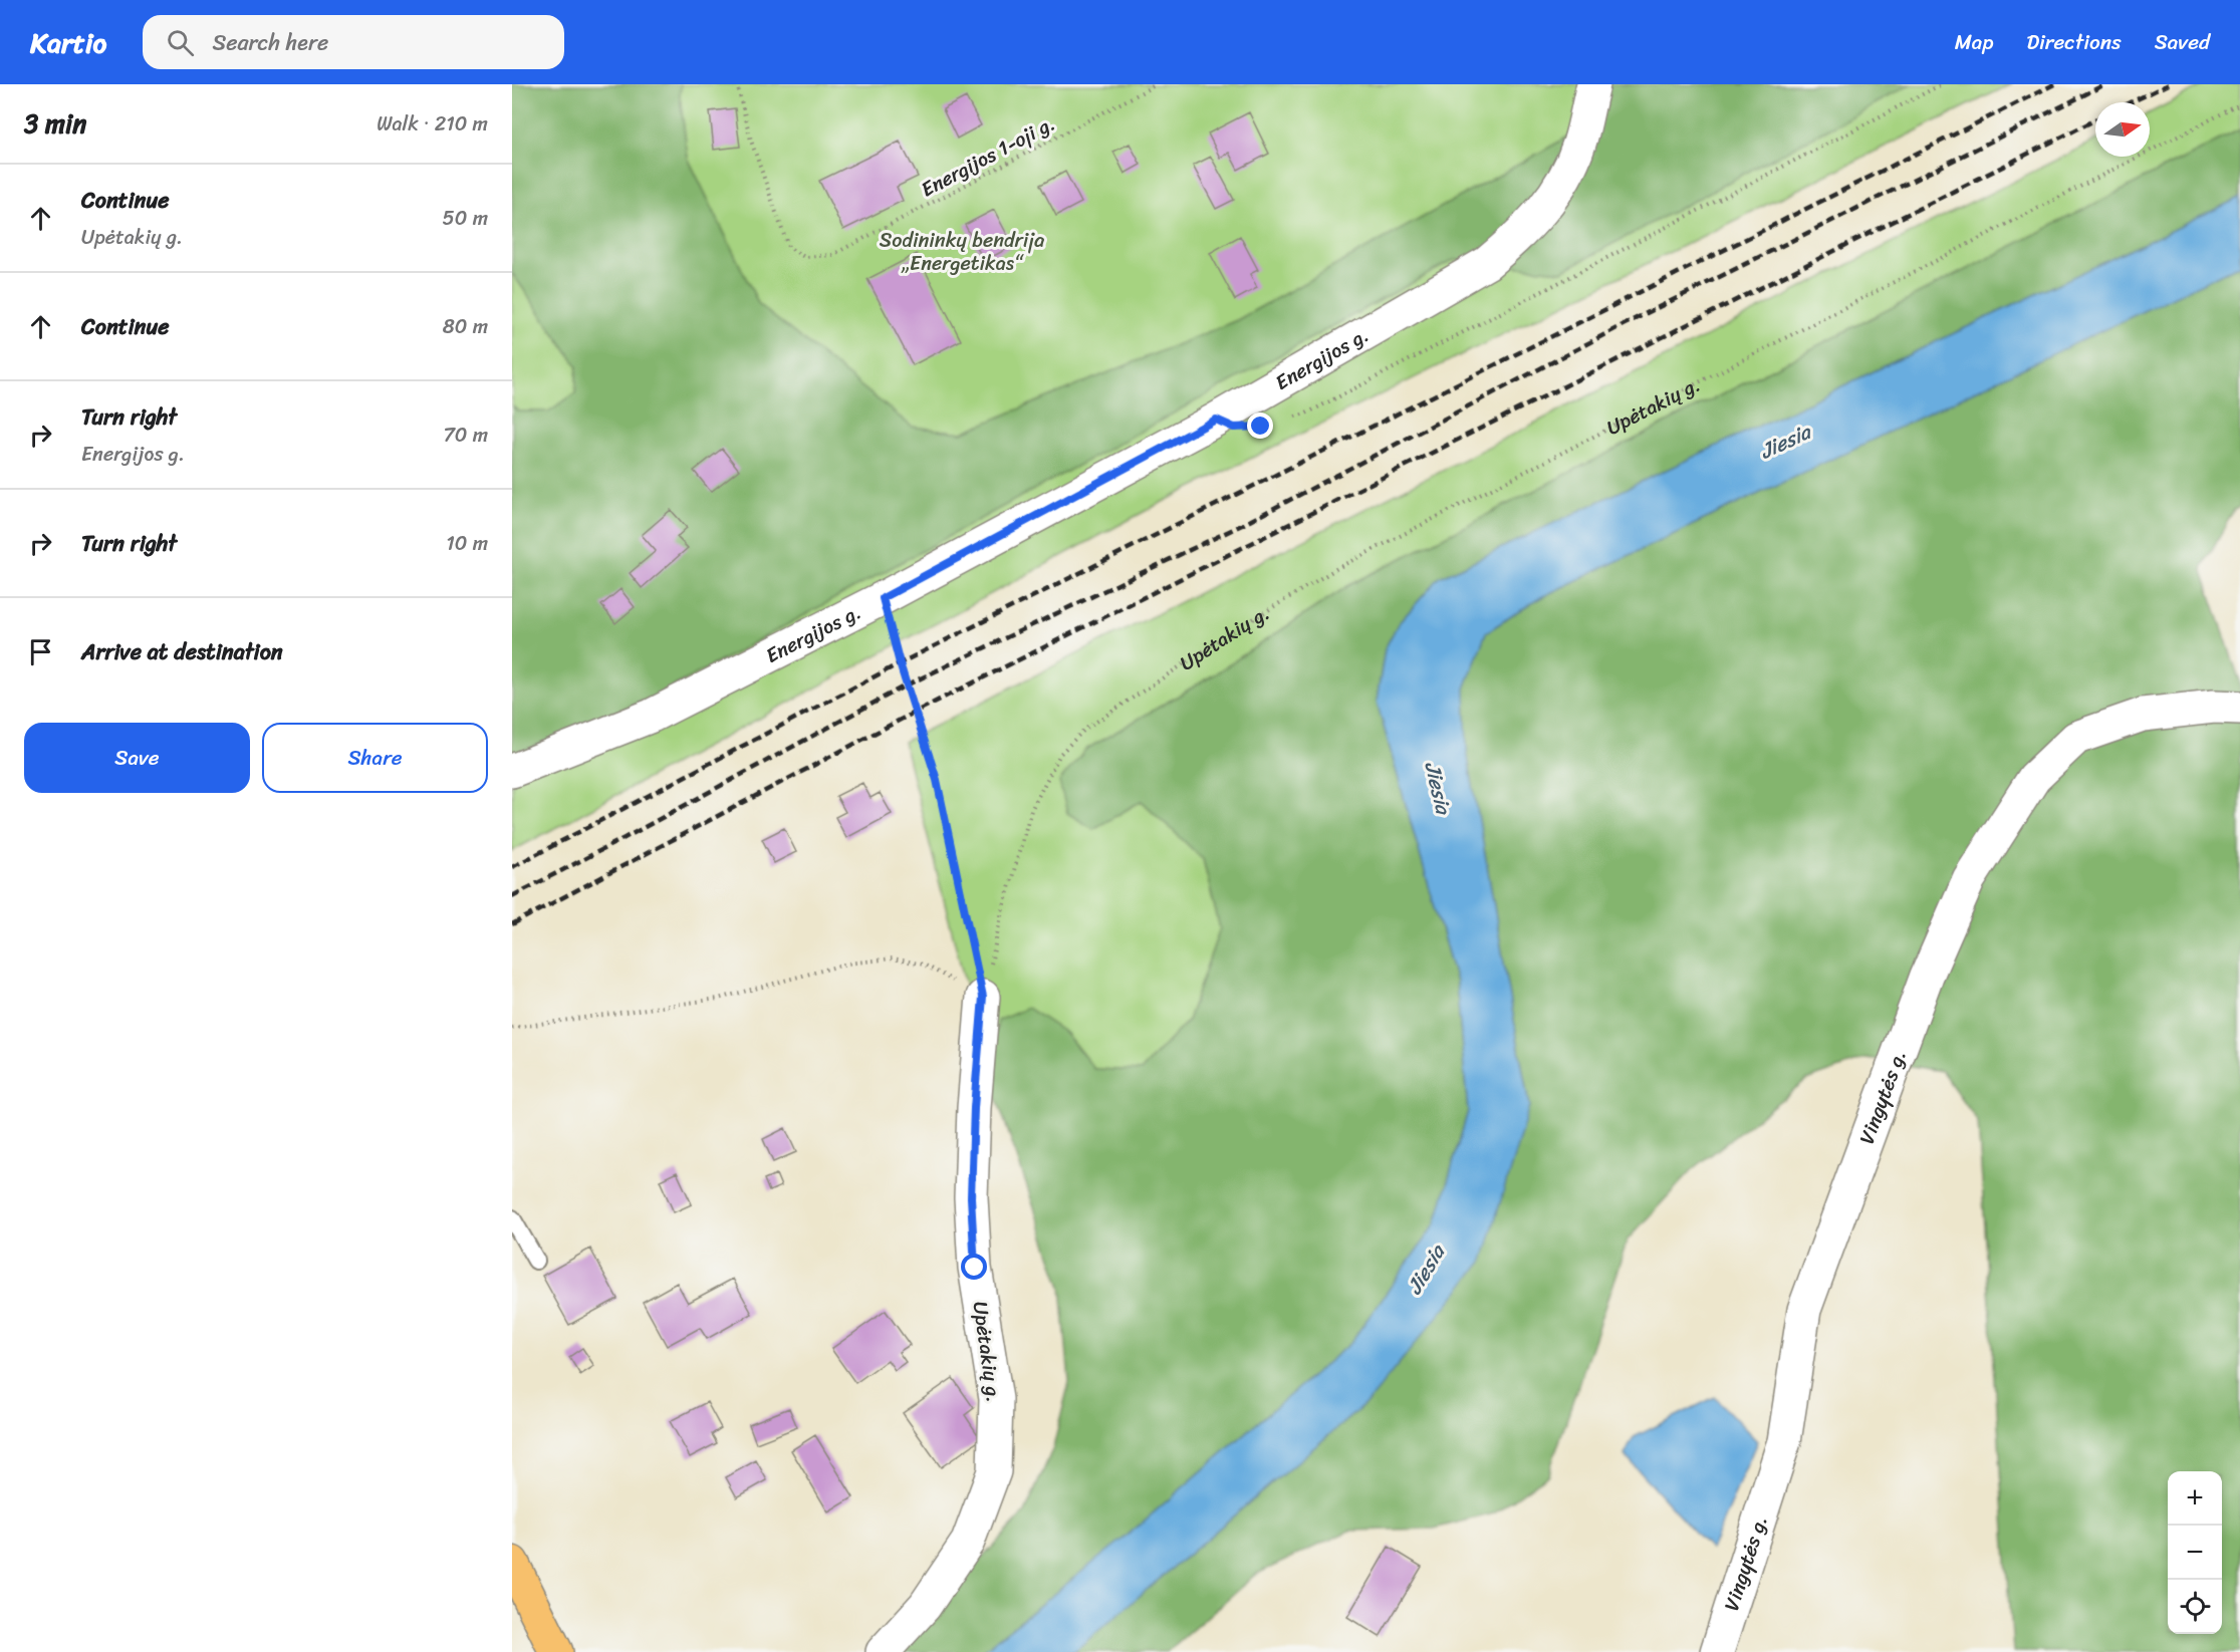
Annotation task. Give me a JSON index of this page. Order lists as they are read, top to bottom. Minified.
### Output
{"streets":{"street":["Energijos g.","Upėtakių g.","Vingytės g."],"path":["Energijos 1-oji g."]},"water":["Jiesia"],"parks":["Sodininkų bendrija „Energetikas“"],"north":"right","page":{"header":"Kartio","search":"Search here","nav":["Map","Directions","Saved"],"heading":["3 min","Walk · 210 m"],"list":[["Continue","Upėtakių g.","50 m"],["Continue","80 m"],["Turn right","Energijos g.","70 m"],["Turn right","10 m"],"Arrive at destination"],"buttons":["Save","Share"],"map_buttons":["+","−"]}}
